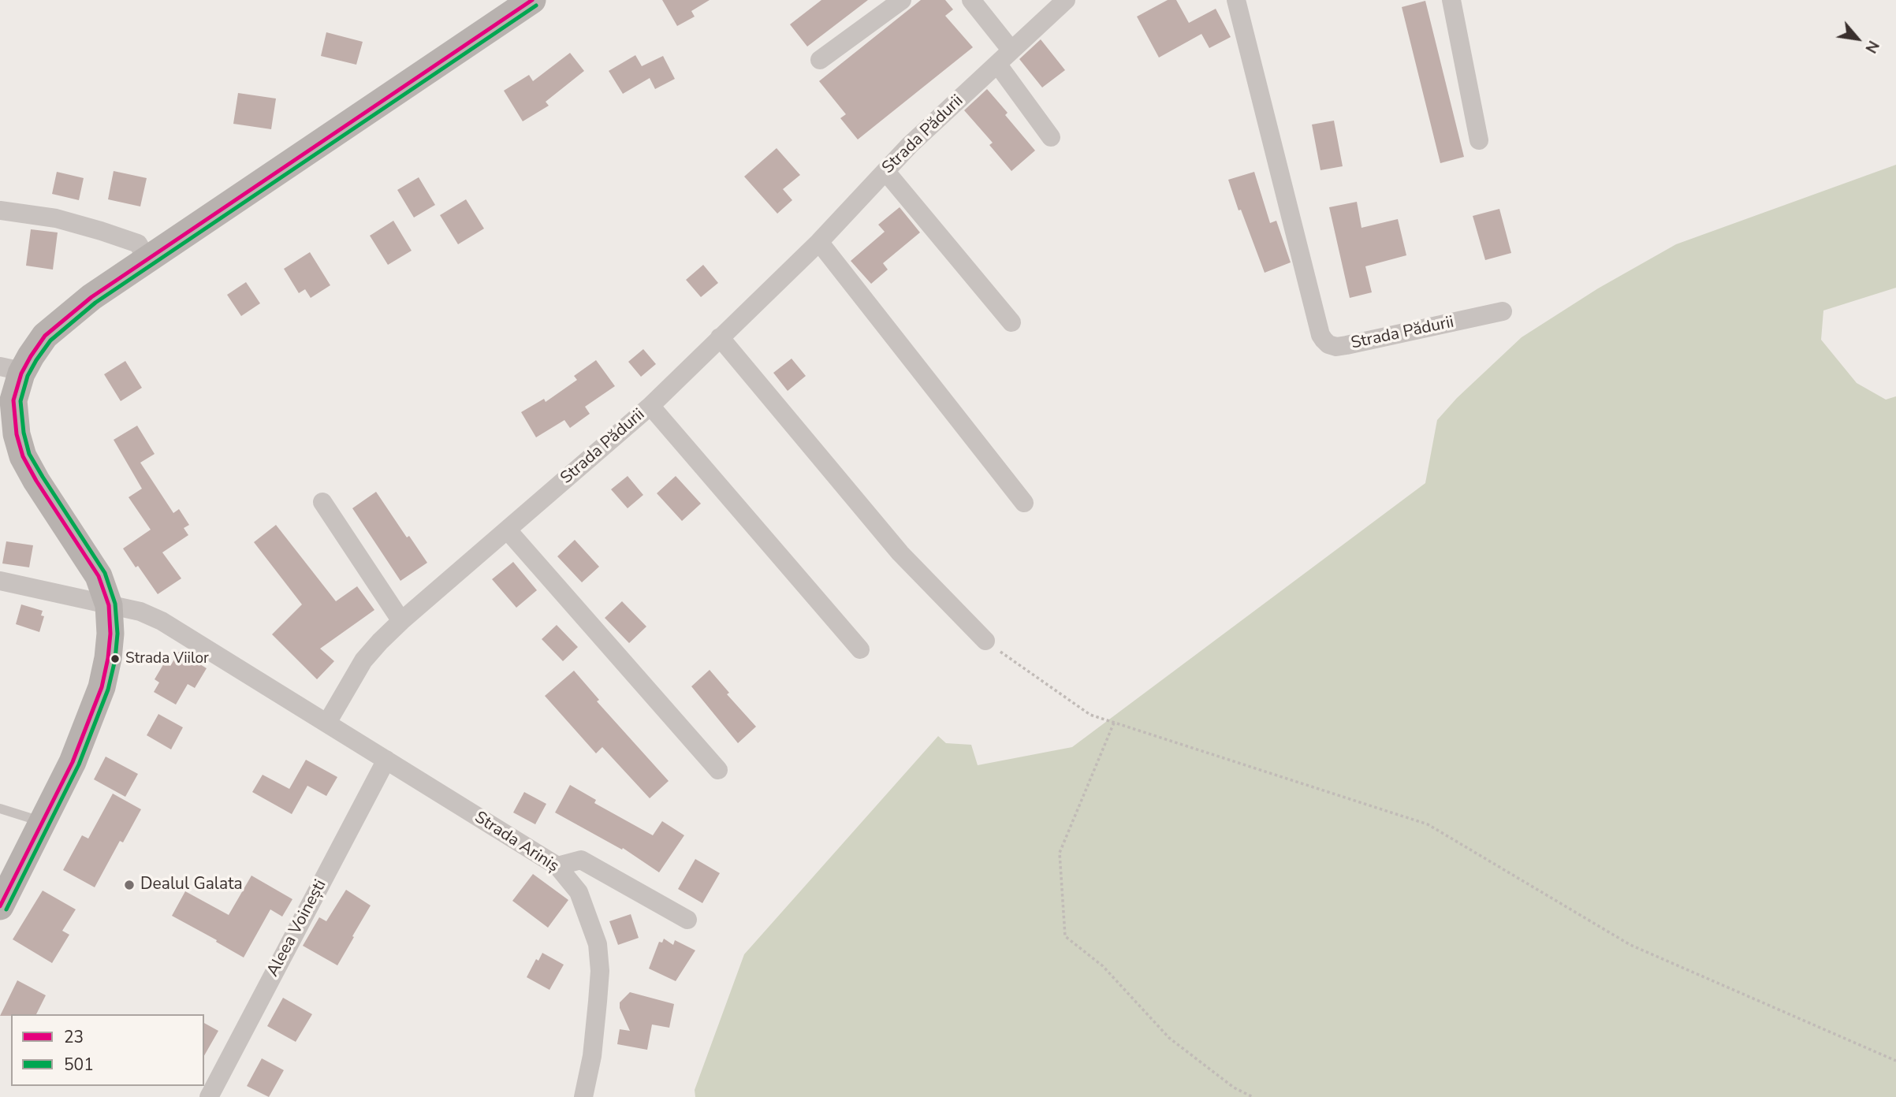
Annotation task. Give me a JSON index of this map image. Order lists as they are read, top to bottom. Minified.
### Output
{"streets":{"street":["Strada Pădurii","Strada Ariniș","Aleea Voinești"]},"crossings":[["Strada Pădurii","Strada Ariniș"],["Strada Ariniș","Aleea Voinești"]],"places":["Strada Viilor","Dealul Galata"],"lines":["transit line 23","transit line 501"],"legend":["23","501"],"north":"bottom right"}
